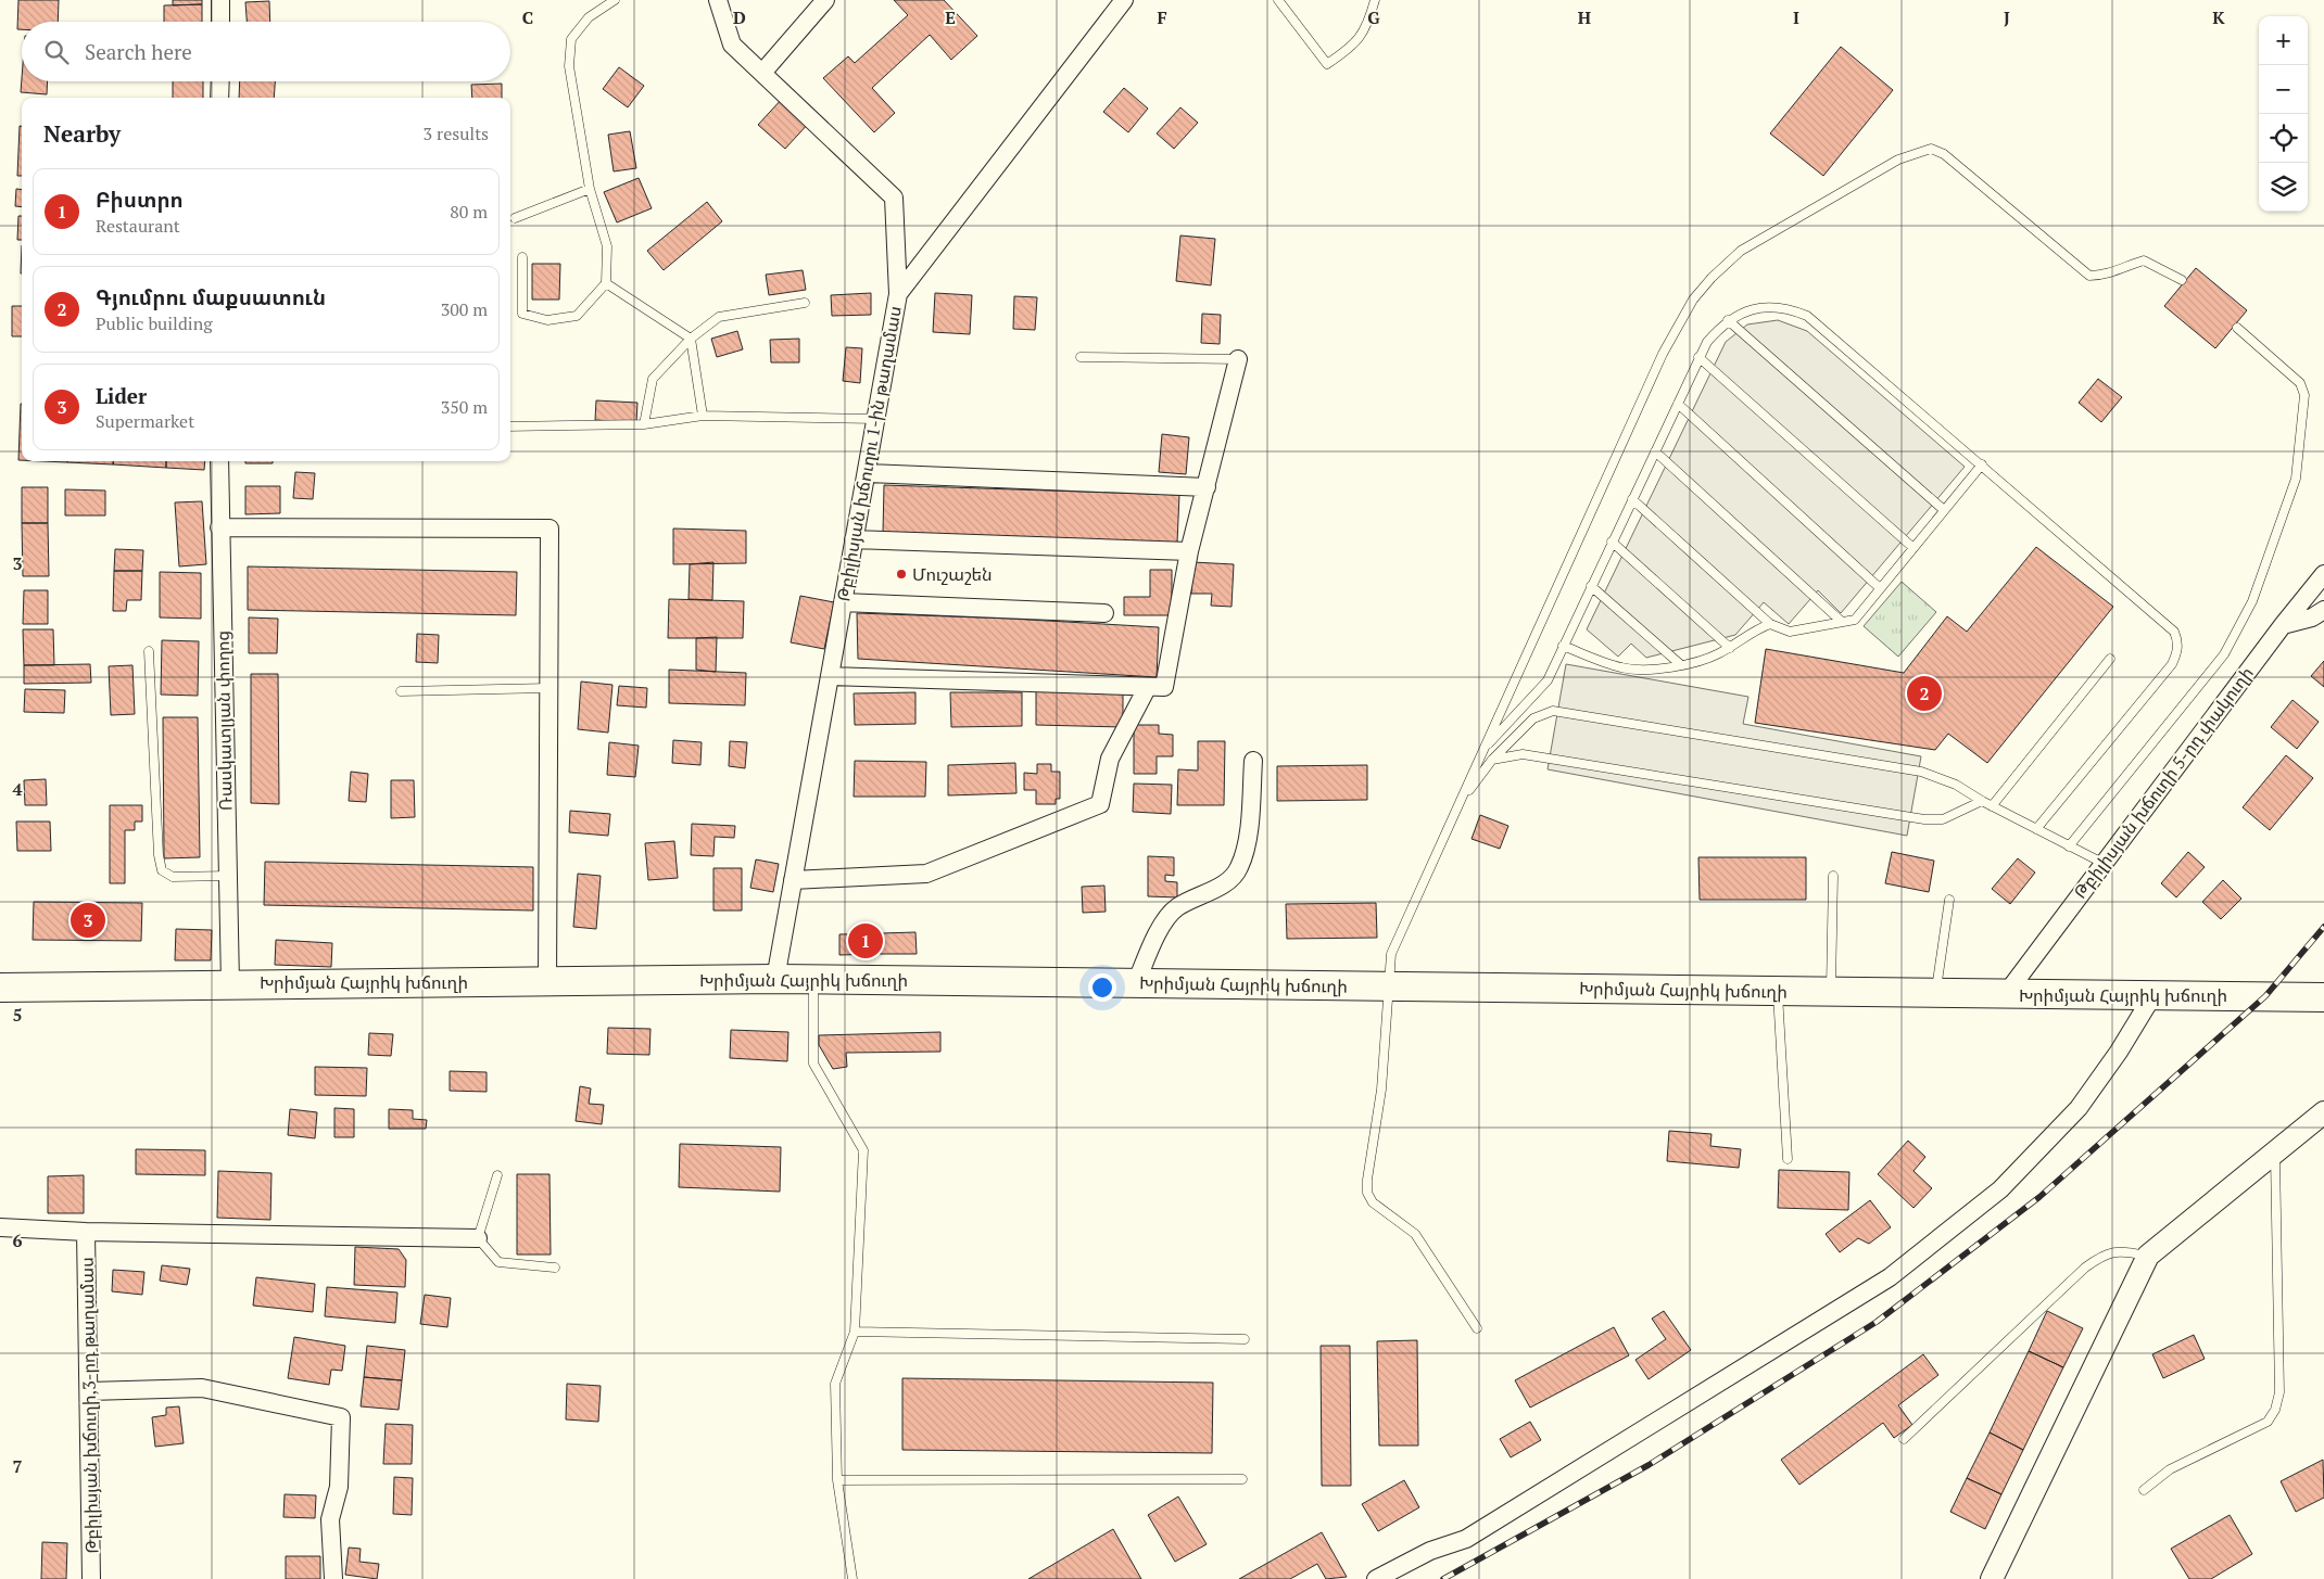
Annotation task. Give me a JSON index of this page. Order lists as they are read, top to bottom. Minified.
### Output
{"streets":{"highway":["Խրիմյան Հայրիկ խճուղի"],"street":["Թբիլիսյան խճուղու 1-ին թաղամաս","Ռասկատլյան փողոց","Թբիլիսյան խճուղի 5-րդ փակուղի","Թբիլիսյան խճուղի,3-րդ թաղամաս"]},"crossings":[["Թբիլիսյան խճուղու 1-ին թաղամաս","Խրիմյան Հայրիկ խճուղի"],["Ռասկատլյան փողոց","Խրիմյան Հայրիկ խճուղի"],["Թբիլիսյան խճուղի 5-րդ փակուղի","Խրիմյան Հայրիկ խճուղի"]],"places":["Մուշաշեն"],"page":{"map_buttons":["+","−"],"search":"Search here","heading":["Nearby","3 results"],"list":[{"mark":"1","name":"Բիստրո","note":"Restaurant","value":"80 m"},{"mark":"2","name":"Գյումրու մաքսատուն","note":"Public building","value":"300 m"},{"mark":"3","name":"Lider","note":"Supermarket","value":"350 m"}],"pins":["2","3","1"]},"grid":{"columns":["C","D","E","F","G","H","I","J","K"],"rows":["3","4","5","6","7"]}}
